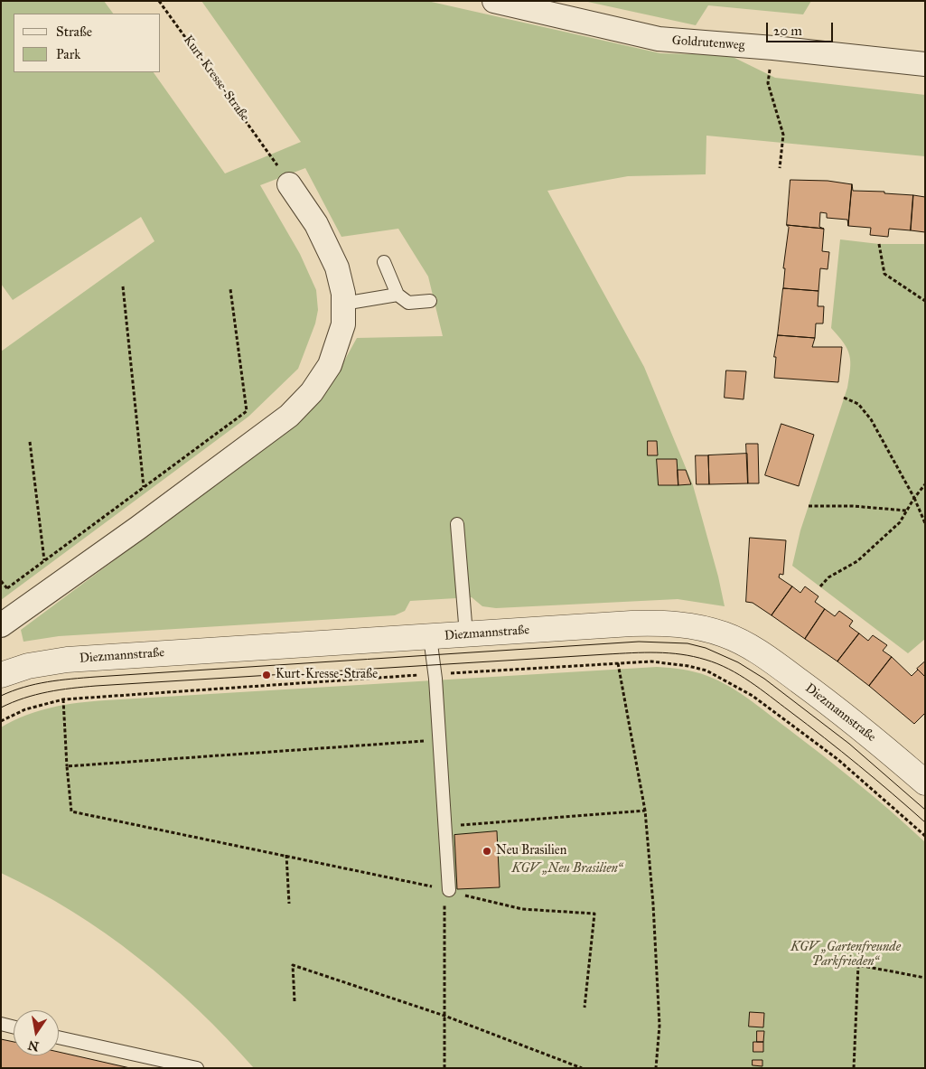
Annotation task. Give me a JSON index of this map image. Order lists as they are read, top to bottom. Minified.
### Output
{"streets":{"street":["Goldrutenweg","Diezmannstraße"],"path":["Kurt-Kresse-Straße"]},"parks":["KGV „Neu Brasilien“","KGV „Gartenfreunde Parkfrieden“"],"places":["Kurt-Kresse-Straße","Neu Brasilien"],"legend":["Straße","Park"],"scale_bar":"20 m","north":"bottom"}
